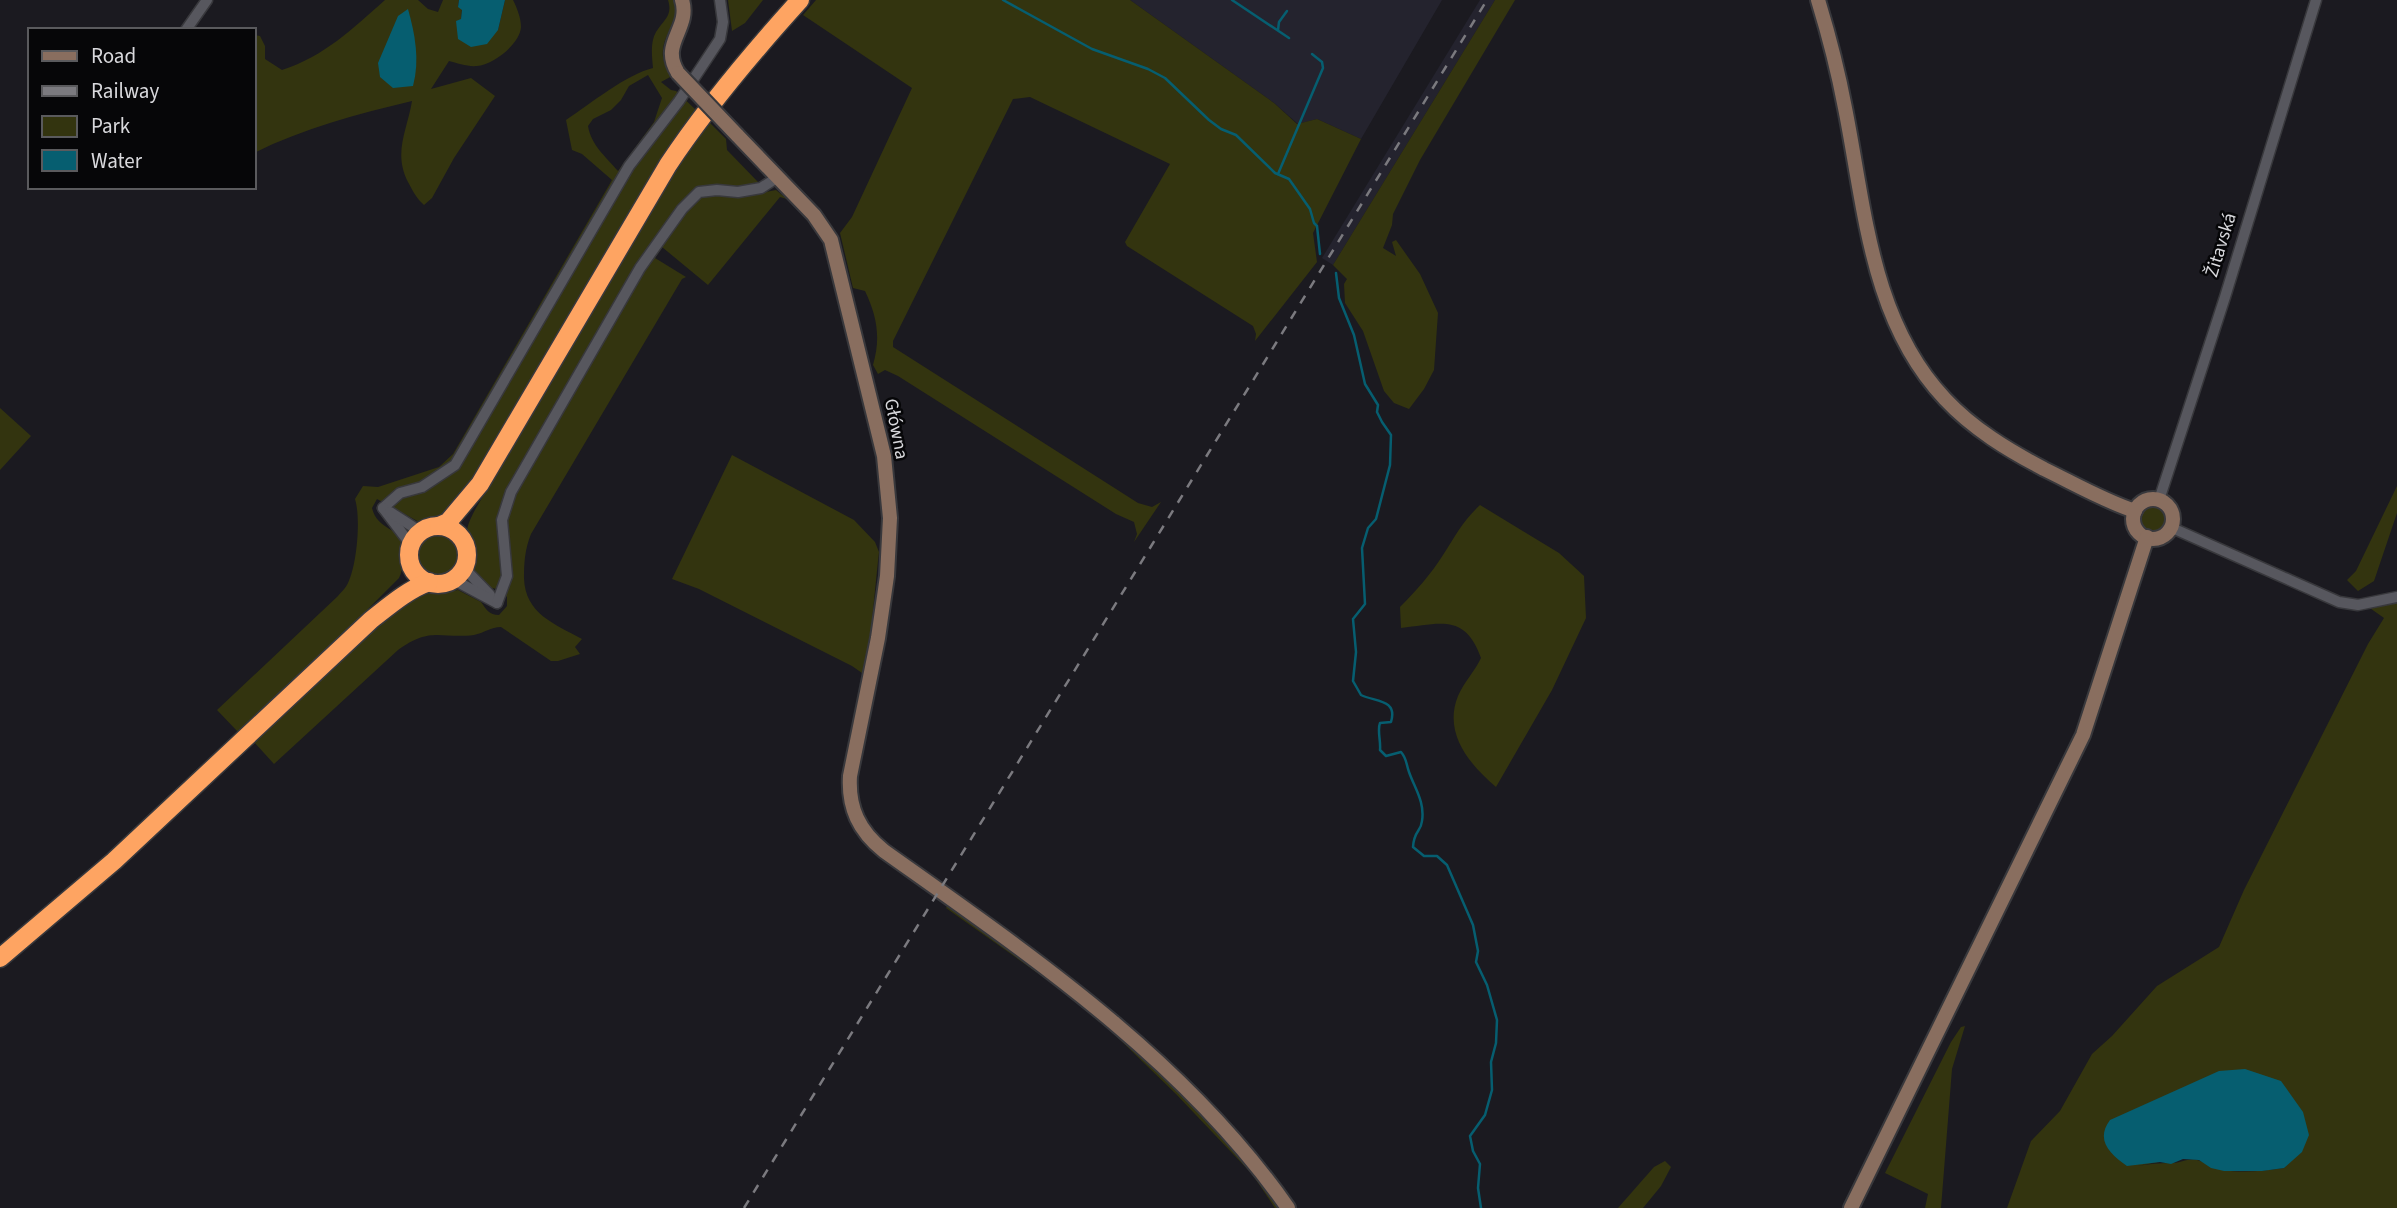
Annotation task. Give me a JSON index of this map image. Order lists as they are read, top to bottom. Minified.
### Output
{"streets":{"main road":["Główna"],"street":["Žitavská"]},"legend":["Road","Railway","Park","Water"]}
